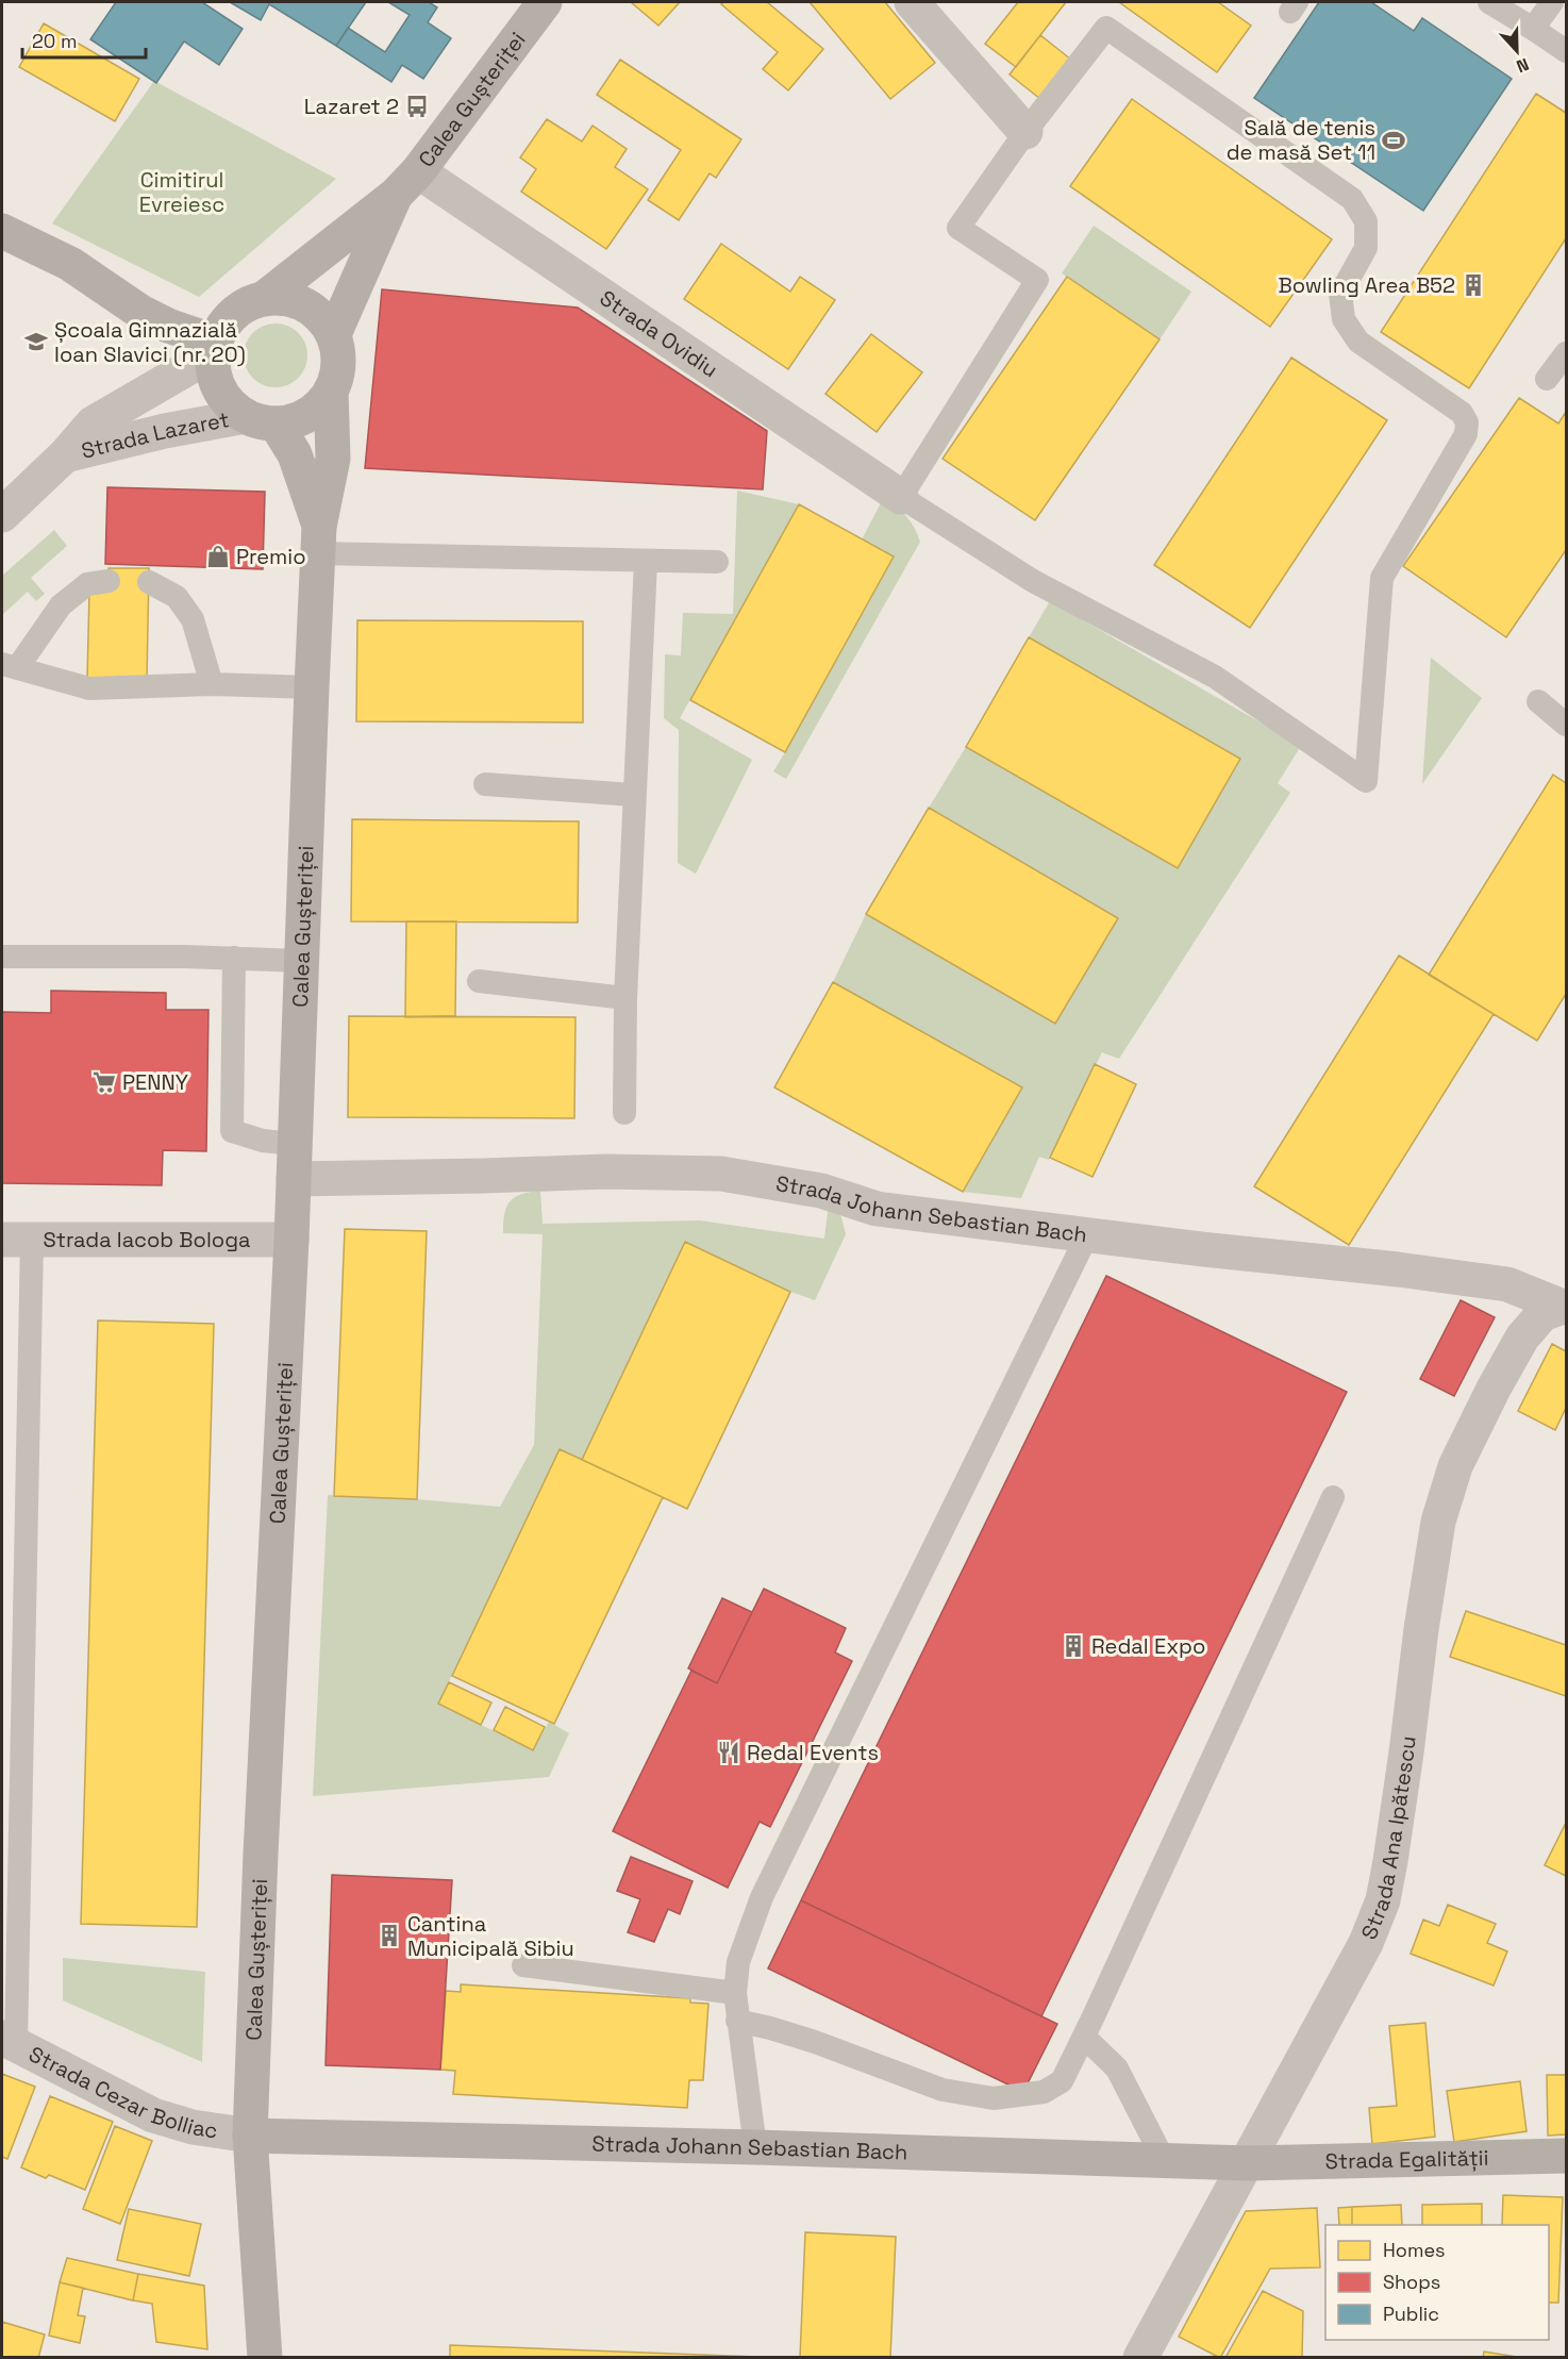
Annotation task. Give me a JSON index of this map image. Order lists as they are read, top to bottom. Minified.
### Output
{"streets":{"main road":["Calea Gușteriței","Strada Johann Sebastian Bach","Strada Egalității"],"street":["Strada Ovidiu","Strada Lazaret","Strada Iacob Bologa","Strada Ana Ipătescu","Strada Cezar Bolliac"]},"crossings":[["Calea Gușteriței","Strada Ovidiu"],["Calea Gușteriței","Strada Lazaret"],["Calea Gușteriței","Strada Johann Sebastian Bach"],["Calea Gușteriței","Strada Iacob Bologa"],["Calea Gușteriței","Strada Cezar Bolliac"],["Strada Johann Sebastian Bach","Strada Ana Ipătescu"],["Strada Johann Sebastian Bach","Strada Cezar Bolliac"],["Strada Johann Sebastian Bach","Strada Egalității"],["Strada Ana Ipătescu","Strada Egalității"]],"parks":["Cimitirul Evreiesc"],"places":{"bus stop":["Lazaret 2"],"sports":["Sală de tenis de masă Set 11"],"building":["Bowling Area B52","Redal Expo","Cantina Municipală Sibiu"],"school or university":["Școala Gimnazială Ioan Slavici (nr. 20)"],"shop":["Premio"],"supermarket":["PENNY"],"restaurant":["Redal Events"]},"legend":["Homes","Shops","Public"],"scale_bar":"20 m","north":"bottom"}
